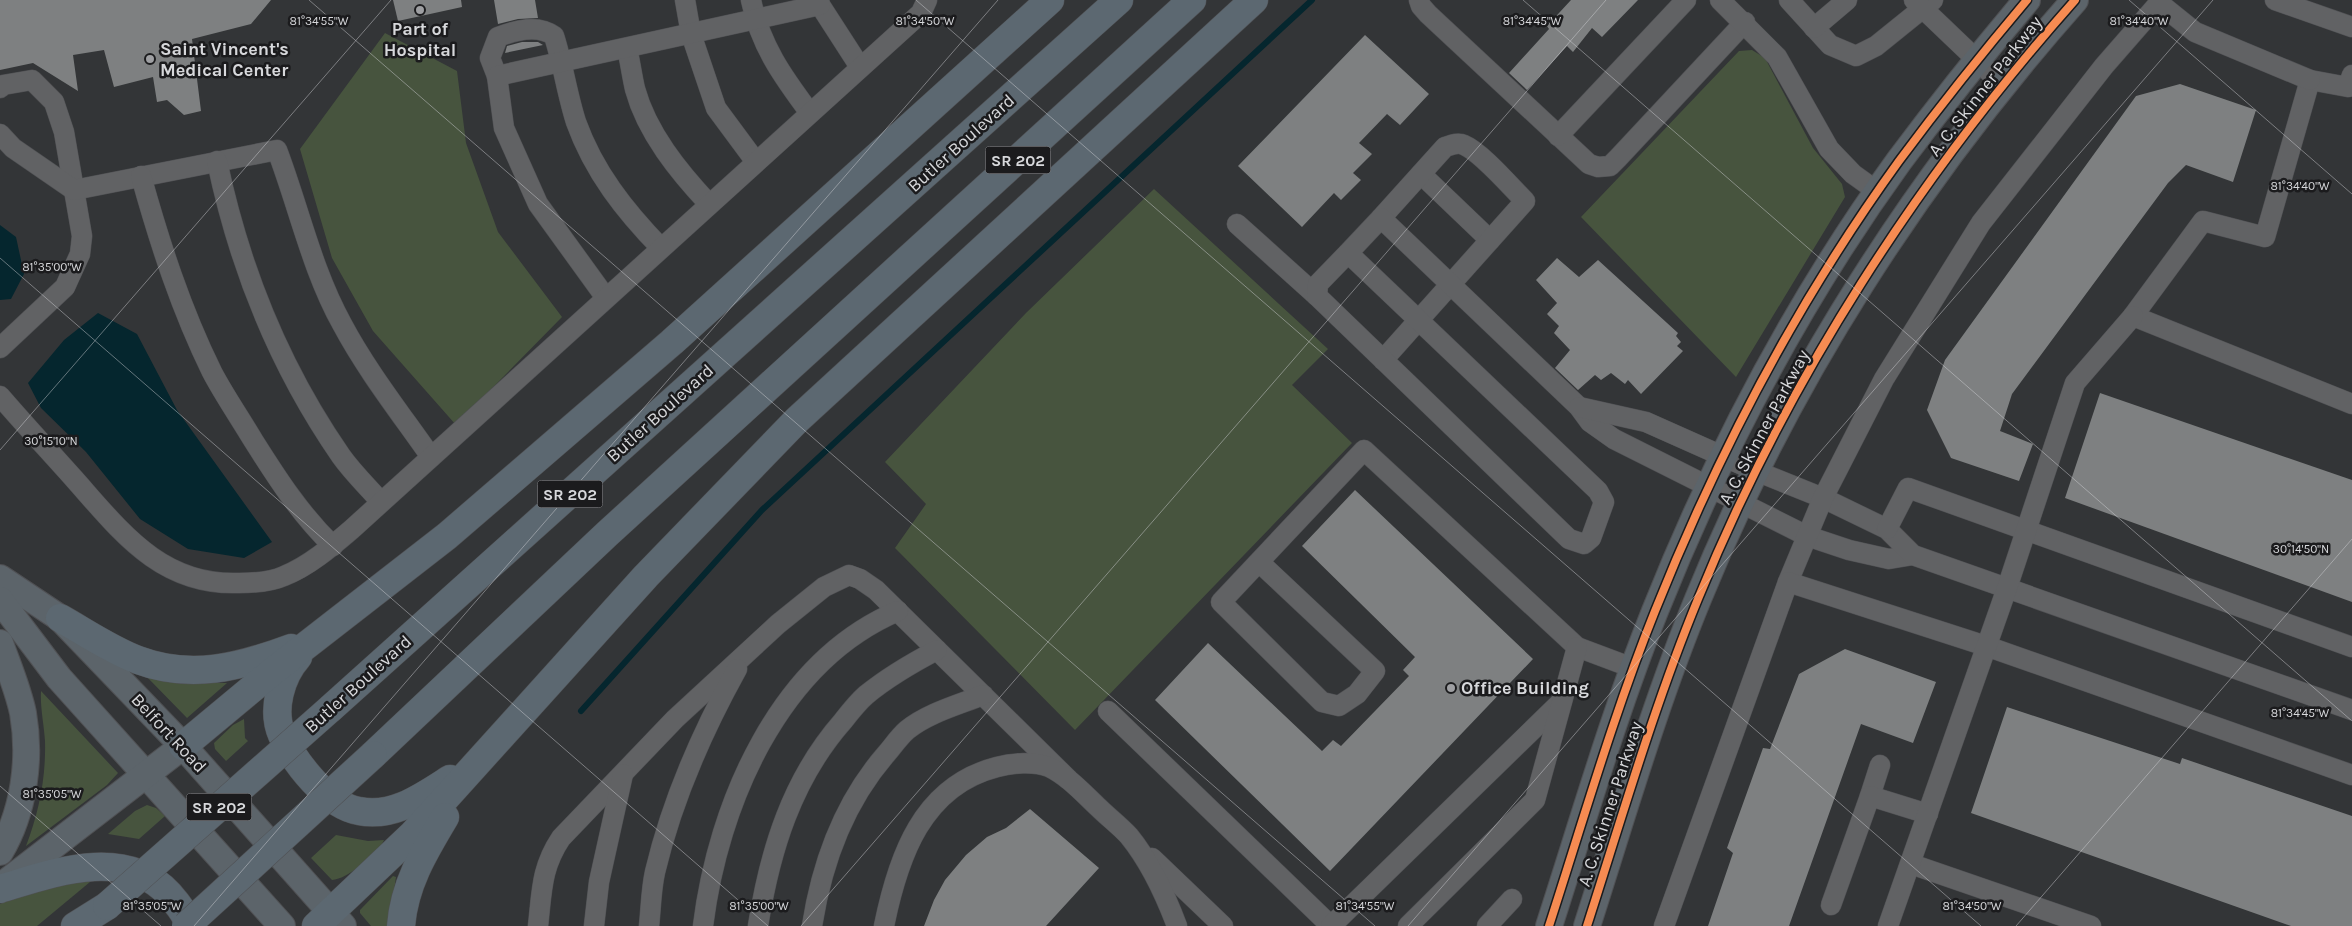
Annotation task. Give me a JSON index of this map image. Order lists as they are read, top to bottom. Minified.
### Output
{"streets":{"highway":["Butler Boulevard","SR 202"],"main road":["A. C. Skinner Parkway","Belfort Road"]},"places":["Part of Hospital","Saint Vincent's Medical Center","Office Building"],"coordinates":["81°34'55\"W","81°34'50\"W","81°34'45\"W","81°34'40\"W","81°35'00\"W","30°15'10\"N","30°14'50\"N","81°35'05\"W"]}
